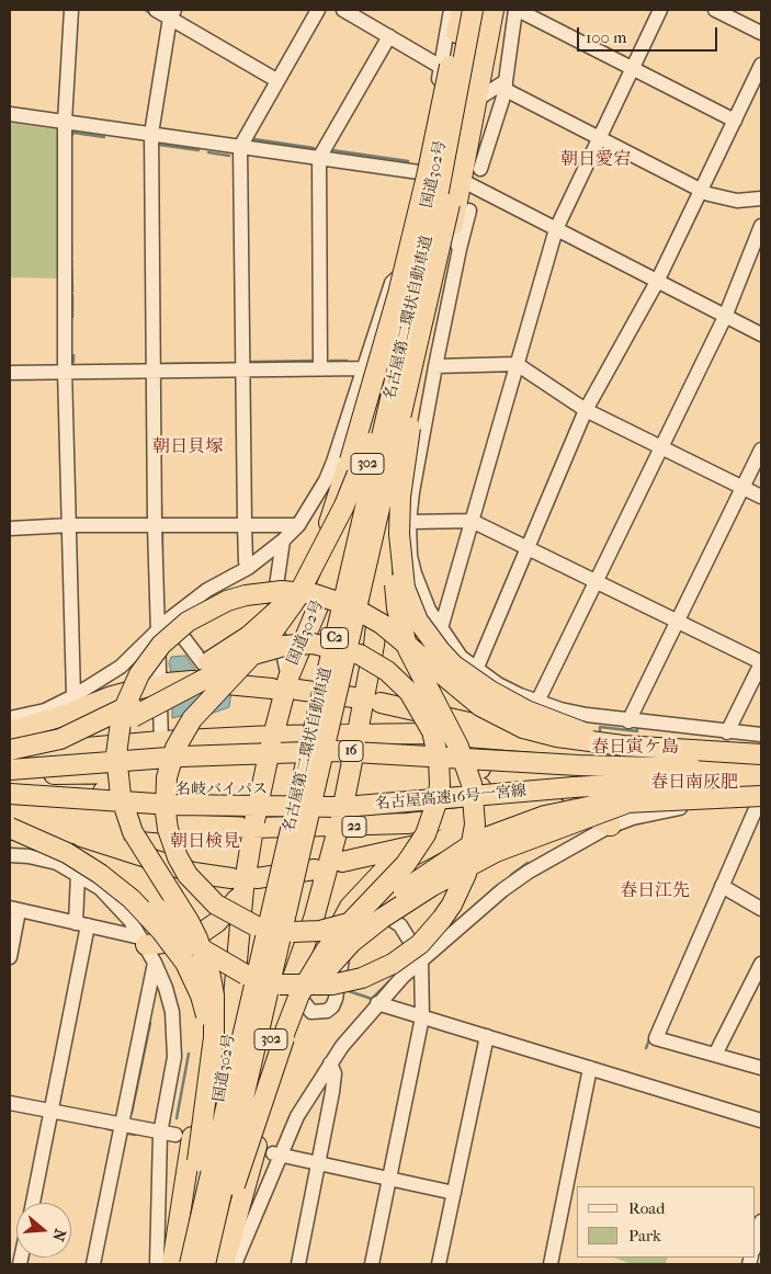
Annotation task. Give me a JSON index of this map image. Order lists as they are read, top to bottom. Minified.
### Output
{"streets":{"highway":["国道302号","名古屋第二環状自動車道","302","C2","16","名岐バイパス","名古屋高速16号一宮線","22"]},"crossings":[["国道302号","名古屋第二環状自動車道"],["国道302号","22"],["名岐バイパス","名古屋高速16号一宮線"],["名岐バイパス","22"]],"districts":["朝日愛宕","朝日貝塚","春日寅ケ島","春日南灰肥","朝日検見","春日江先"],"legend":["Road","Park"],"scale_bar":"100 m","north":"right"}
